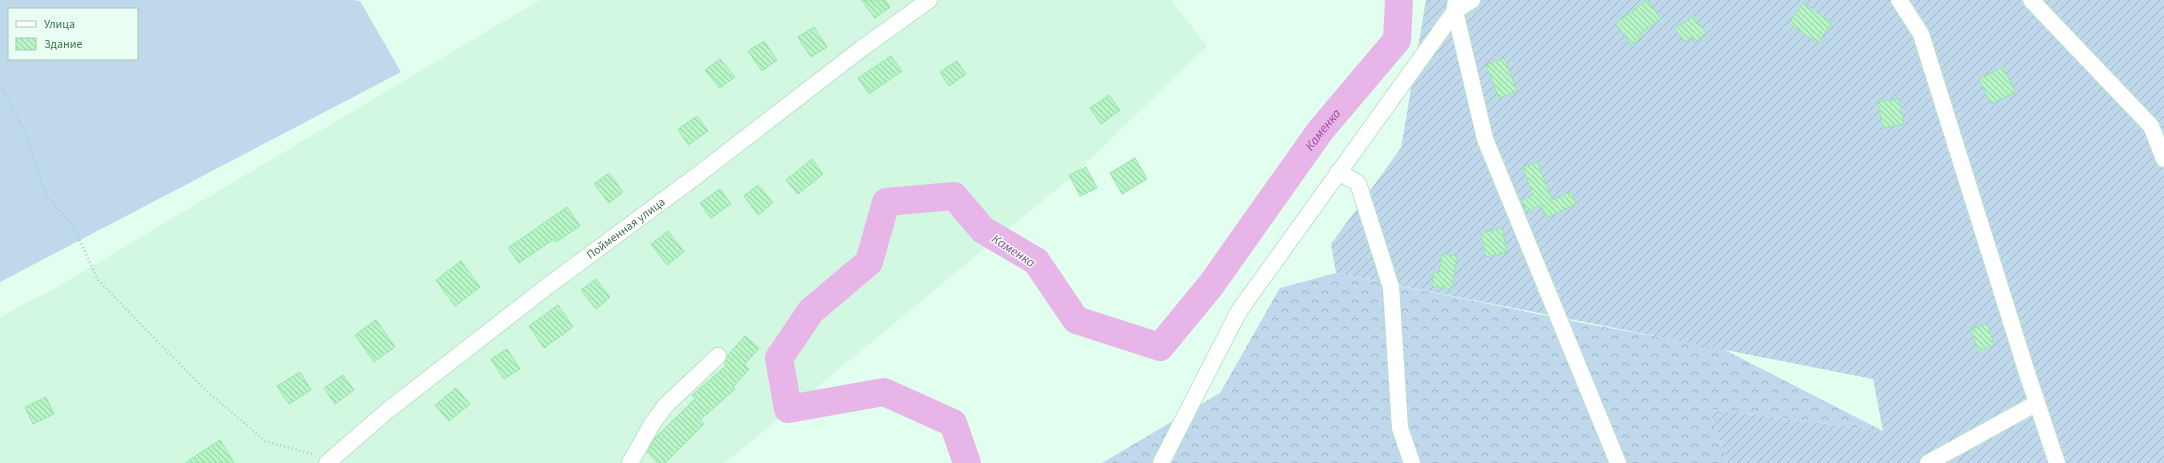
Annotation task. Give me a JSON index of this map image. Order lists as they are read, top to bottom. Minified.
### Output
{"streets":{"street":["Пойменная улица"]},"water":["Каменка"],"legend":["Улица","Здание"]}
